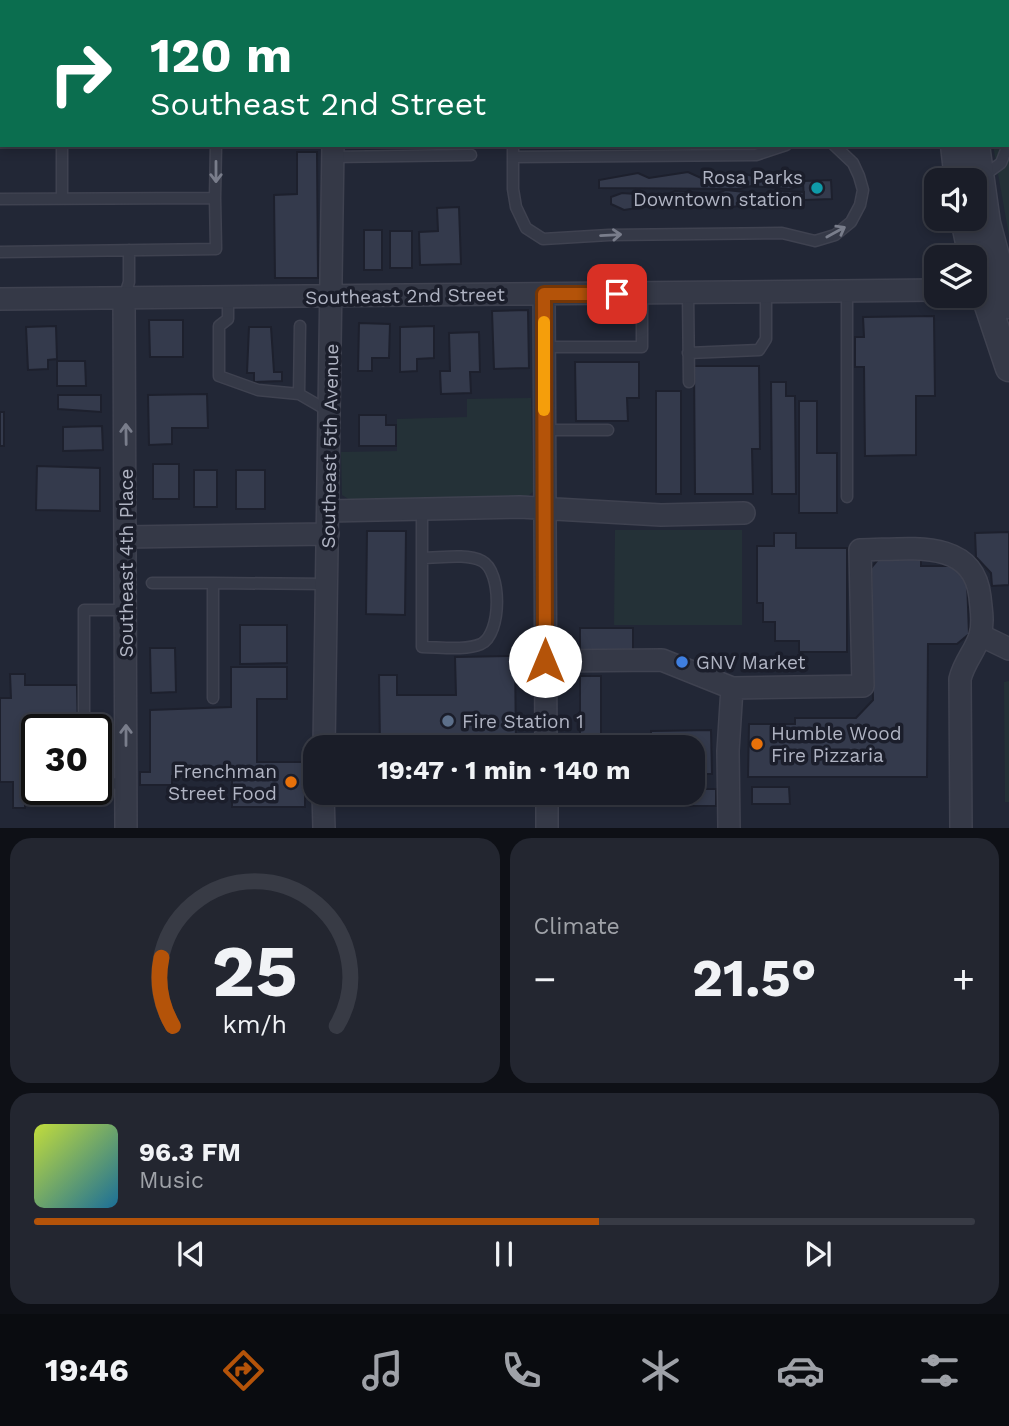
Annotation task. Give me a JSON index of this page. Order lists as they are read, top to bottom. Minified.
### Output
{"streets":{"street":["Southeast 2nd Street","Southeast 5th Avenue","Southeast 4th Place"]},"crossings":[["Southeast 2nd Street","Southeast 5th Avenue"],["Southeast 2nd Street","Southeast 4th Place"]],"one_way":["Southeast 4th Place"],"places":["Rosa Parks Downtown station","GNV Market","Fire Station 1","Humble Wood Fire Pizzaria","Frenchman Street Food"],"page":{"turn":["120 m","Southeast 2nd Street"],"limit":"30","trip":"19:47 · 1 min · 140 m","tile":"Climate","heat":["−","21.5°","+"],"song":["96.3 FM","Music"],"tabs":"19:46","gauge":["25","km/h"]}}
